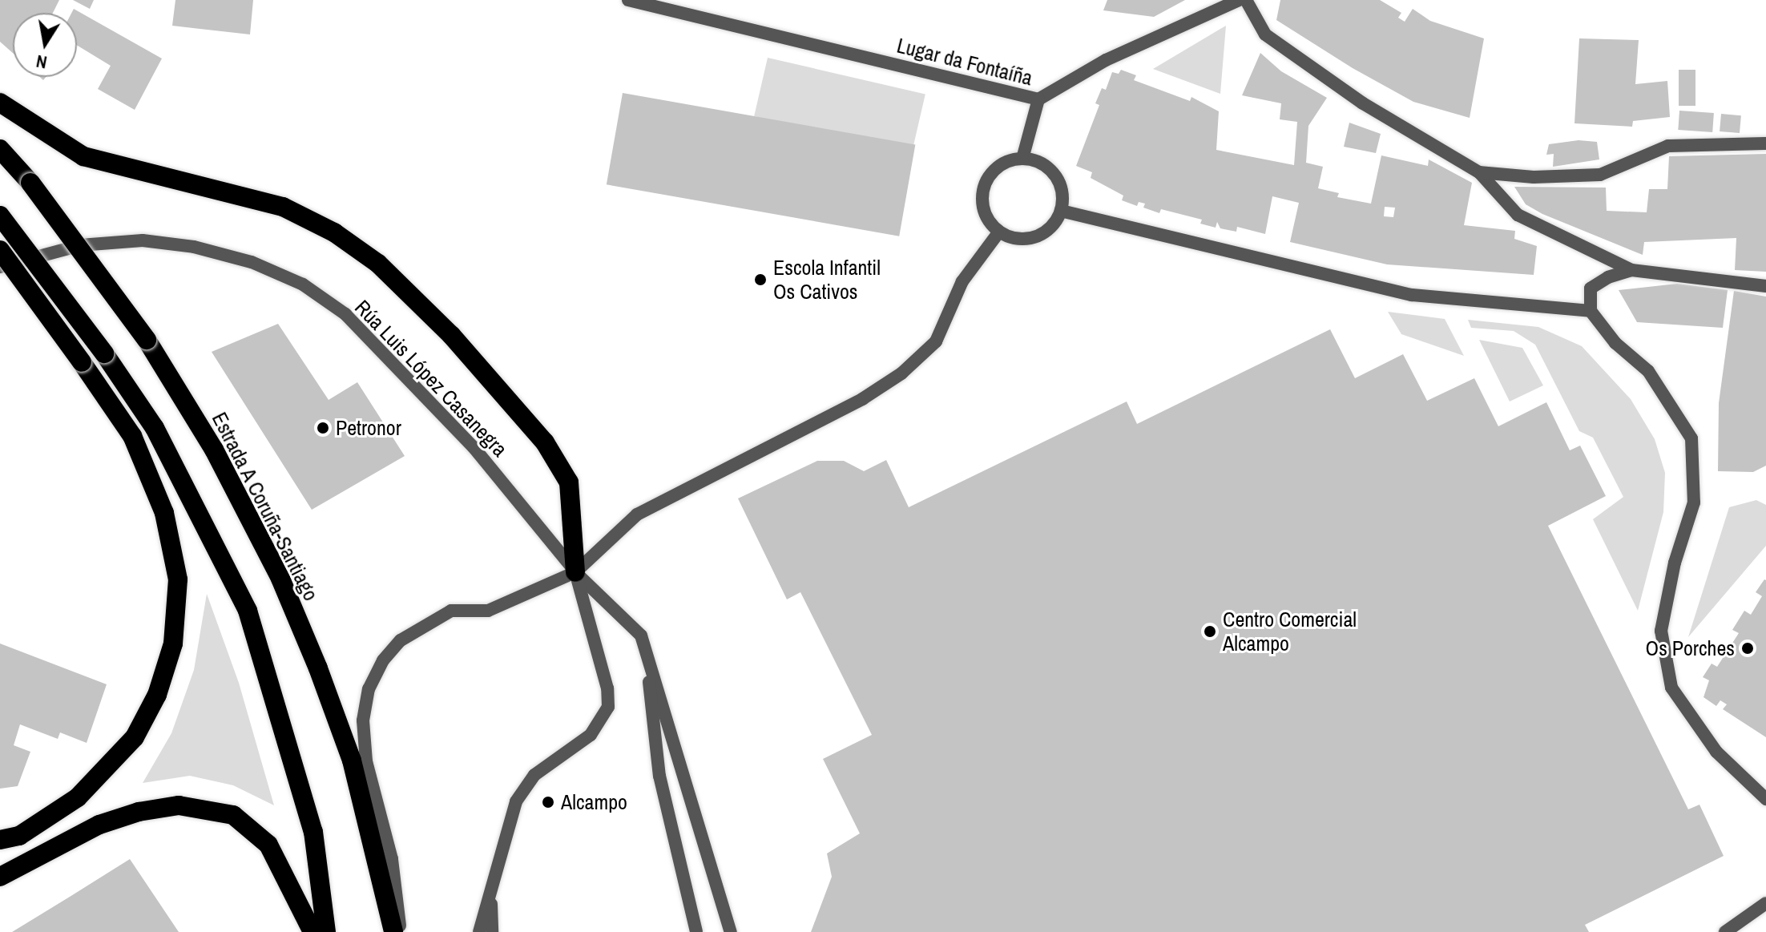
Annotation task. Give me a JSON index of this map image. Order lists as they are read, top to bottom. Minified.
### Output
{"streets":{"highway":["Estrada A Coruña-Santiago"],"street":["Lugar da Fontaíña","Rúa Luis López Casanegra"]},"places":["Escola Infantil Os Cativos","Petronor","Centro Comercial Alcampo","Os Porches","Alcampo"],"north":"bottom"}
